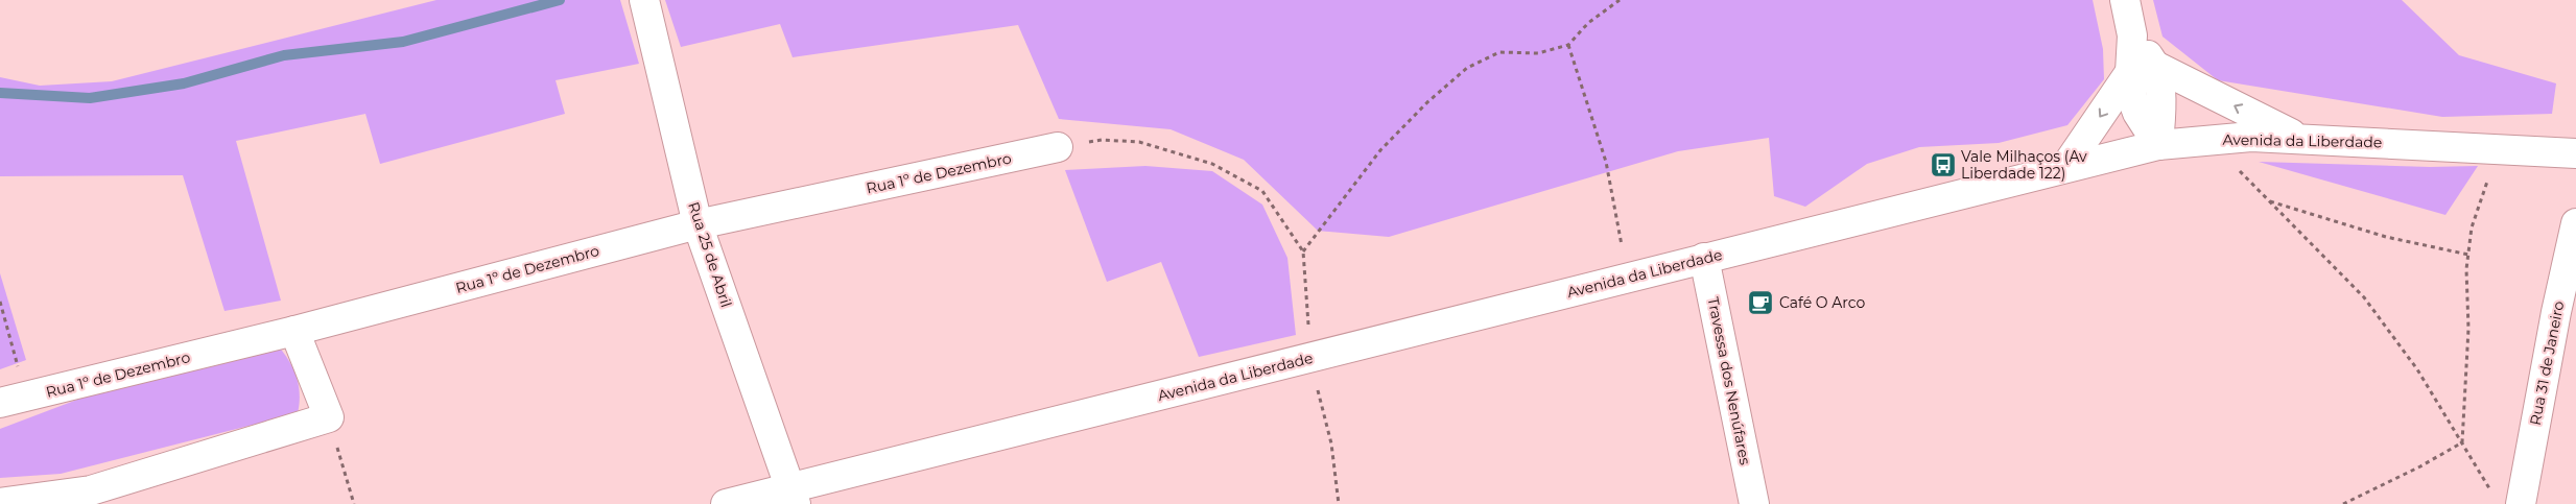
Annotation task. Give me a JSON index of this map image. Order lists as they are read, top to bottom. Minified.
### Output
{"streets":{"street":["Avenida da Liberdade","Rua 1º de Dezembro","Rua 25 de Abril","Rua 31 de Janeiro","Travessa dos Nenúfares"]},"crossings":[["Avenida da Liberdade","Rua 25 de Abril"],["Avenida da Liberdade","Travessa dos Nenúfares"],["Rua 1º de Dezembro","Rua 25 de Abril"]],"places":{"bus stop":["Vale Milhaços (Av Liberdade 122)"],"cafe":["Café O Arco"]}}
